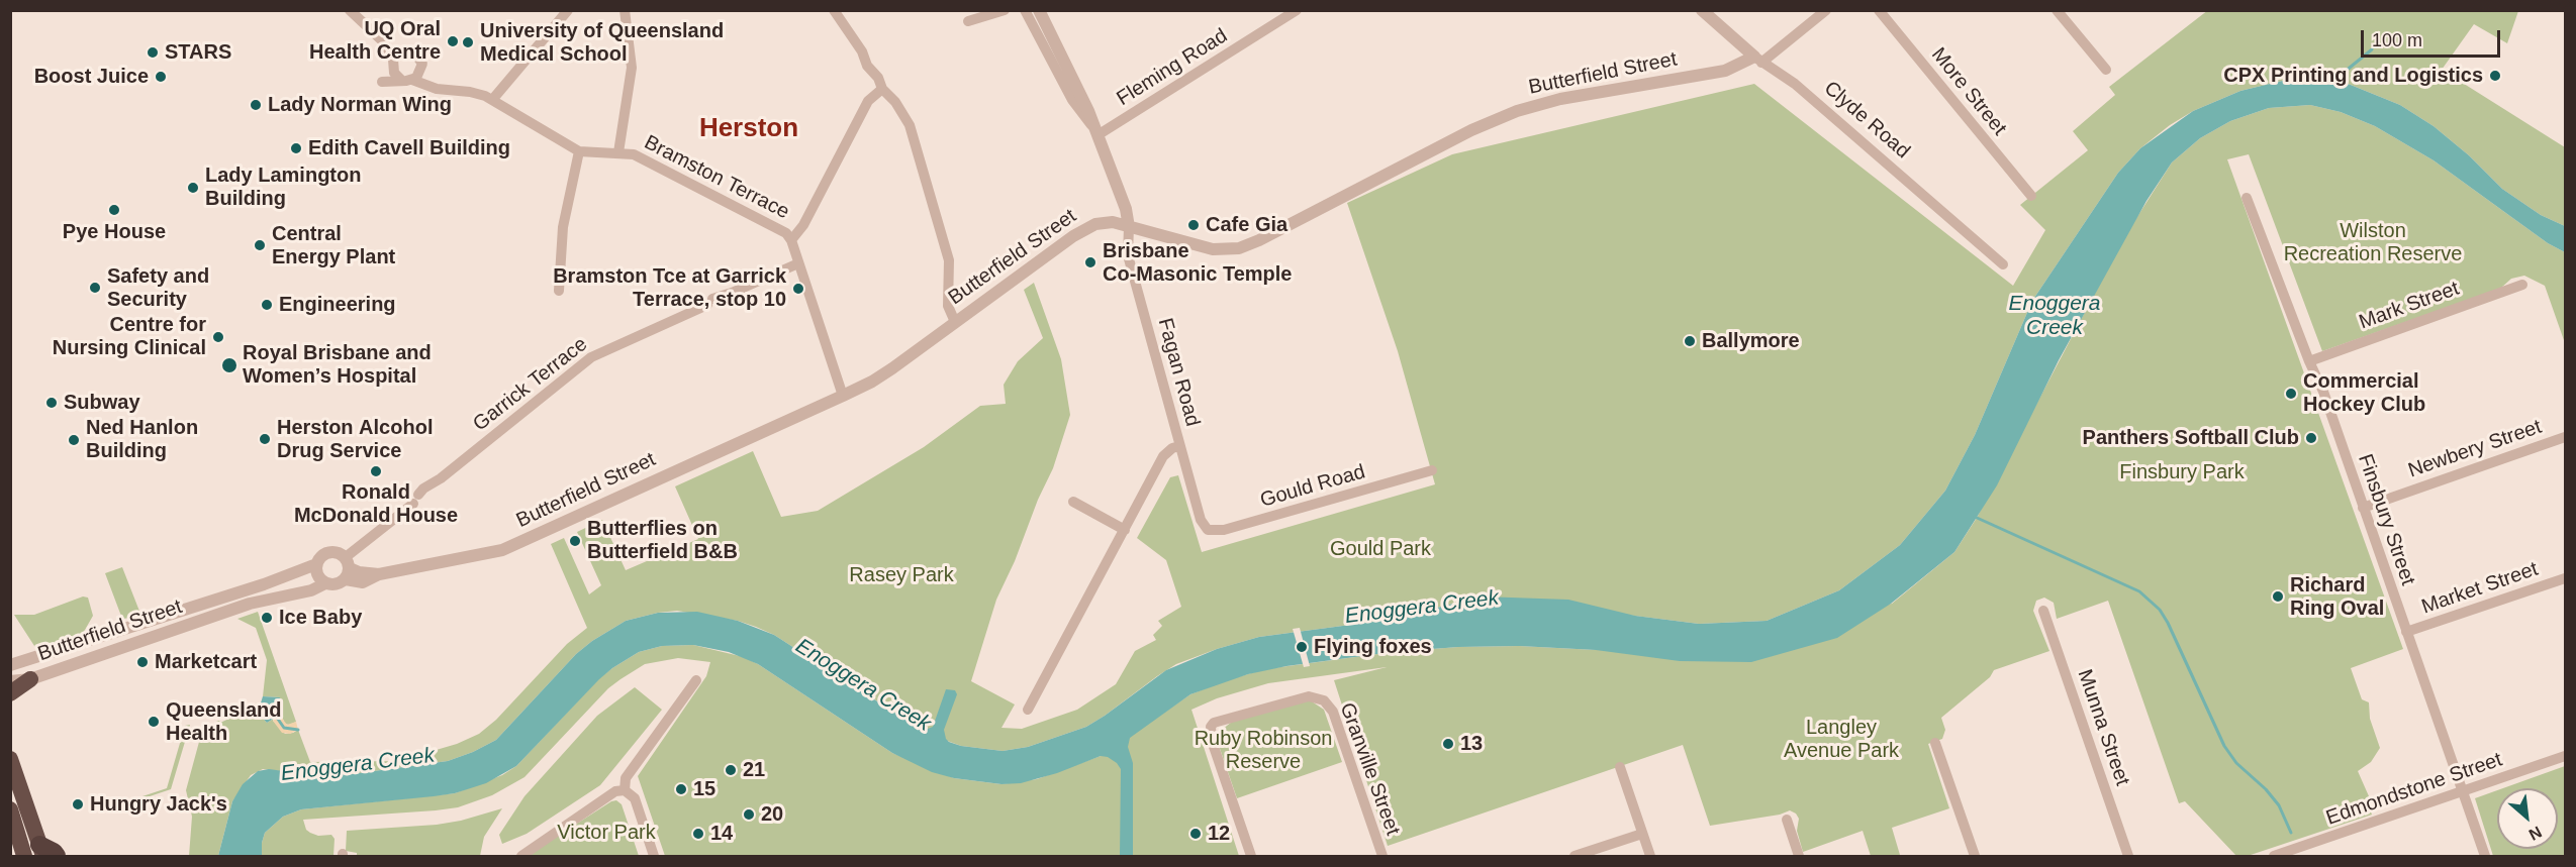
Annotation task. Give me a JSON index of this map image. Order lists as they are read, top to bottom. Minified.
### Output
{"streets":{"street":["Fleming Road","Butterfield Street","More Street","Clyde Road","Bramston Terrace","Mark Street","Fagan Road","Garrick Terrace","Newbery Street","Gould Road","Finsbury Street","Market Street","Munna Street","Granville Street","Edmondstone Street"]},"crossings":[["Butterfield Street","Clyde Road"],["Butterfield Street","Bramston Terrace"],["Butterfield Street","Fagan Road"],["Butterfield Street","Garrick Terrace"],["Bramston Terrace","Garrick Terrace"],["Mark Street","Finsbury Street"],["Fagan Road","Gould Road"],["Newbery Street","Finsbury Street"],["Finsbury Street","Market Street"],["Finsbury Street","Edmondstone Street"]],"districts":["Herston"],"water":["Enoggera Creek"],"parks":["Wilston Recreation Reserve","Finsbury Park","Gould Park","Rasey Park","Langley Avenue Park","Ruby Robinson Reserve","Victor Park"],"places":["UQ Oral Health Centre","University of Queensland Medical School","STARS","CPX Printing and Logistics","Boost Juice","Lady Norman Wing","Edith Cavell Building","Lady Lamington Building","Pye House","Cafe Gia","Central Energy Plant","Brisbane Co-Masonic Temple","Safety and Security","Bramston Tce at Garrick Terrace, stop 10","Engineering","Centre for Nursing Clinical","Ballymore","Royal Brisbane and Women’s Hospital","Commercial Hockey Club","Subway","Panthers Softball Club","Herston Alcohol Drug Service","Ned Hanlon Building","Ronald McDonald House","Butterflies on Butterfield B&B","Richard Ring Oval","Ice Baby","Flying foxes","Marketcart","Queensland Health","13","21","15","Hungry Jack's","20","14","12"],"scale_bar":"100 m","north":"bottom right"}
